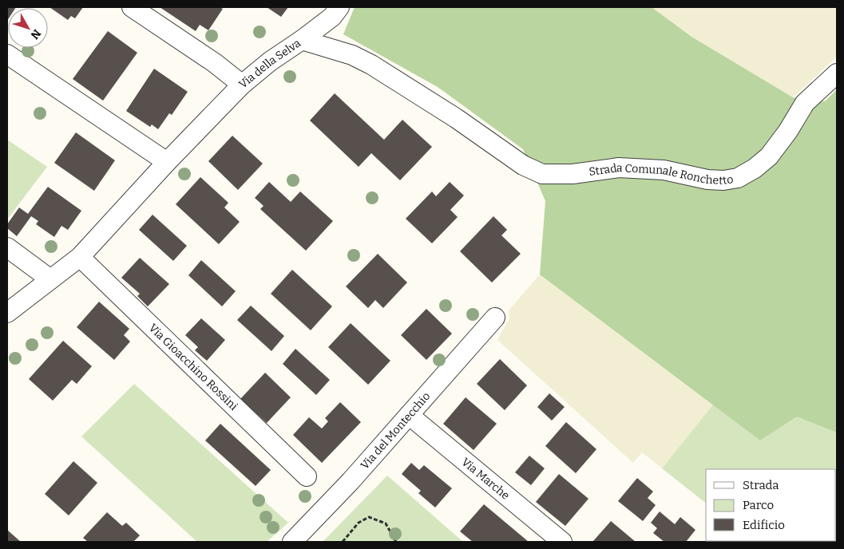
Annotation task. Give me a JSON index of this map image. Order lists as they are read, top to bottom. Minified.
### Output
{"streets":{"street":["Via della Selva","Strada Comunale Ronchetto","Via Gioacchino Rossini","Via del Montecchio","Via Marche"]},"crossings":[["Via della Selva","Strada Comunale Ronchetto"],["Via della Selva","Via Gioacchino Rossini"],["Via del Montecchio","Via Marche"]],"legend":["Strada","Parco","Edificio"],"north":"bottom right"}
